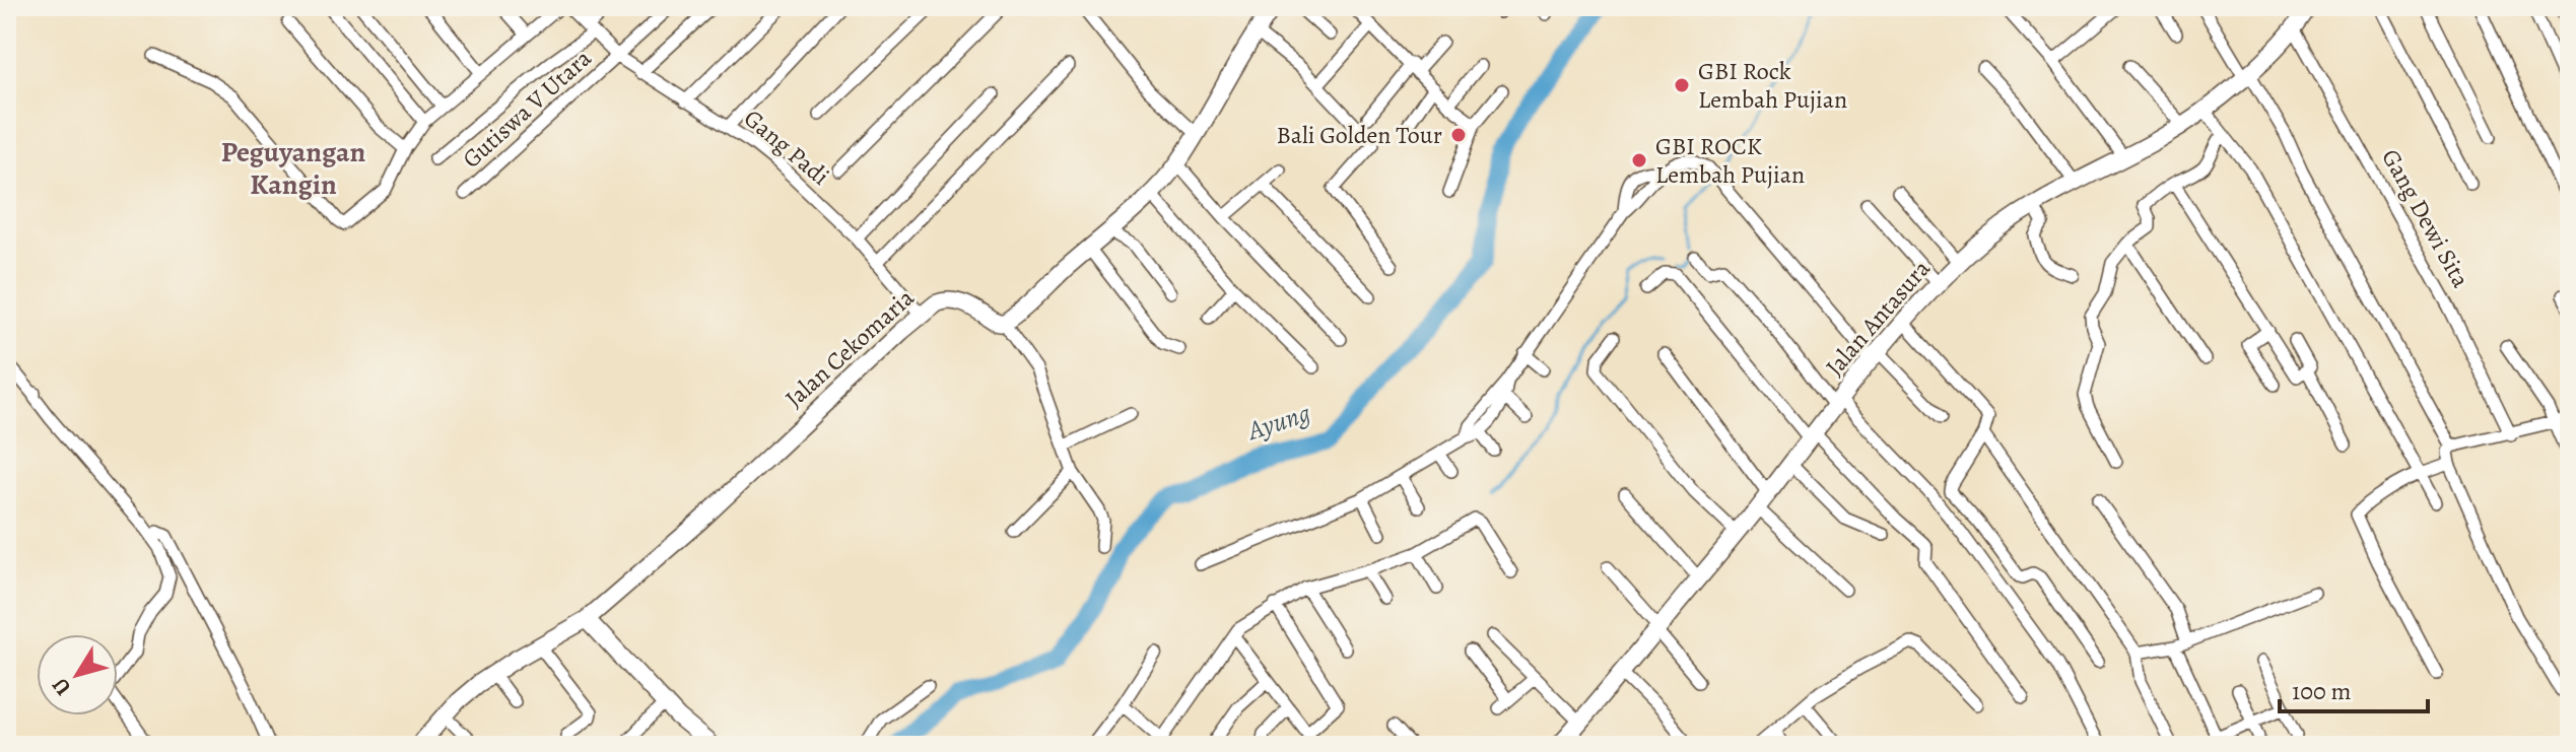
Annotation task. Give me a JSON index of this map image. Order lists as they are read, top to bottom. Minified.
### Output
{"streets":{"street":["Gutiswa V Utara","Gang Padi","Gang Dewi Sita","Jalan Antasura","Jalan Cekomaria"]},"crossings":[["Gutiswa V Utara","Gang Padi"],["Gang Padi","Jalan Cekomaria"],["Gang Dewi Sita","Jalan Antasura"]],"districts":["Peguyangan Kangin"],"water":["Ayung"],"places":["GBI Rock Lembah Pujian","Bali Golden Tour","GBI ROCK Lembah Pujian"],"scale_bar":"100 m","north":"bottom left"}
